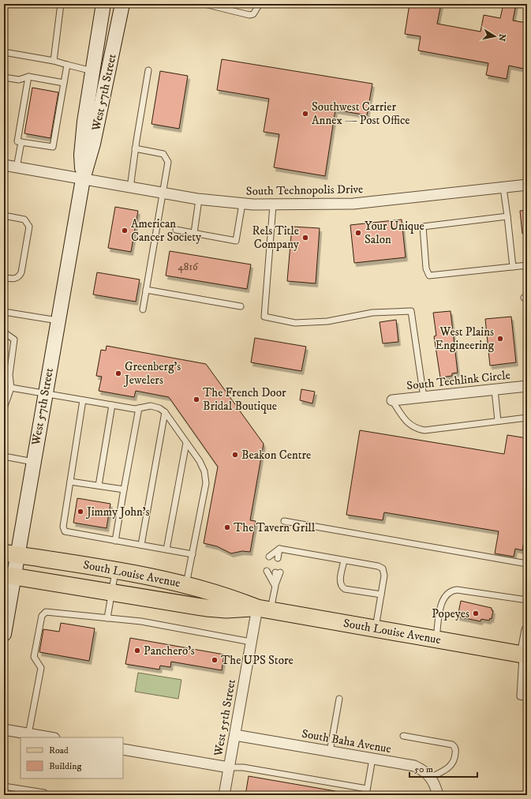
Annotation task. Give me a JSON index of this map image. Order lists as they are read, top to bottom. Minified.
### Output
{"streets":{"main road":["West 57th Street","South Louise Avenue"],"street":["South Technopolis Drive","South Techlink Circle","West 55th Street","South Baha Avenue"]},"crossings":[["West 57th Street","South Technopolis Drive"],["West 57th Street","South Louise Avenue"],["South Louise Avenue","West 55th Street"],["West 55th Street","South Baha Avenue"]],"places":["Southwest Carrier Annex — Post Office","American Cancer Society","Your Unique Salon","Rels Title Company","West Plains Engineering","Greenberg's Jewelers","The French Door Bridal Boutique","Beakon Centre","Jimmy John's","The Tavern Grill","Popeyes","Panchero's","The UPS Store"],"house_numbers":["4816"],"legend":["Road","Building"],"scale_bar":"50 m","north":"right"}
